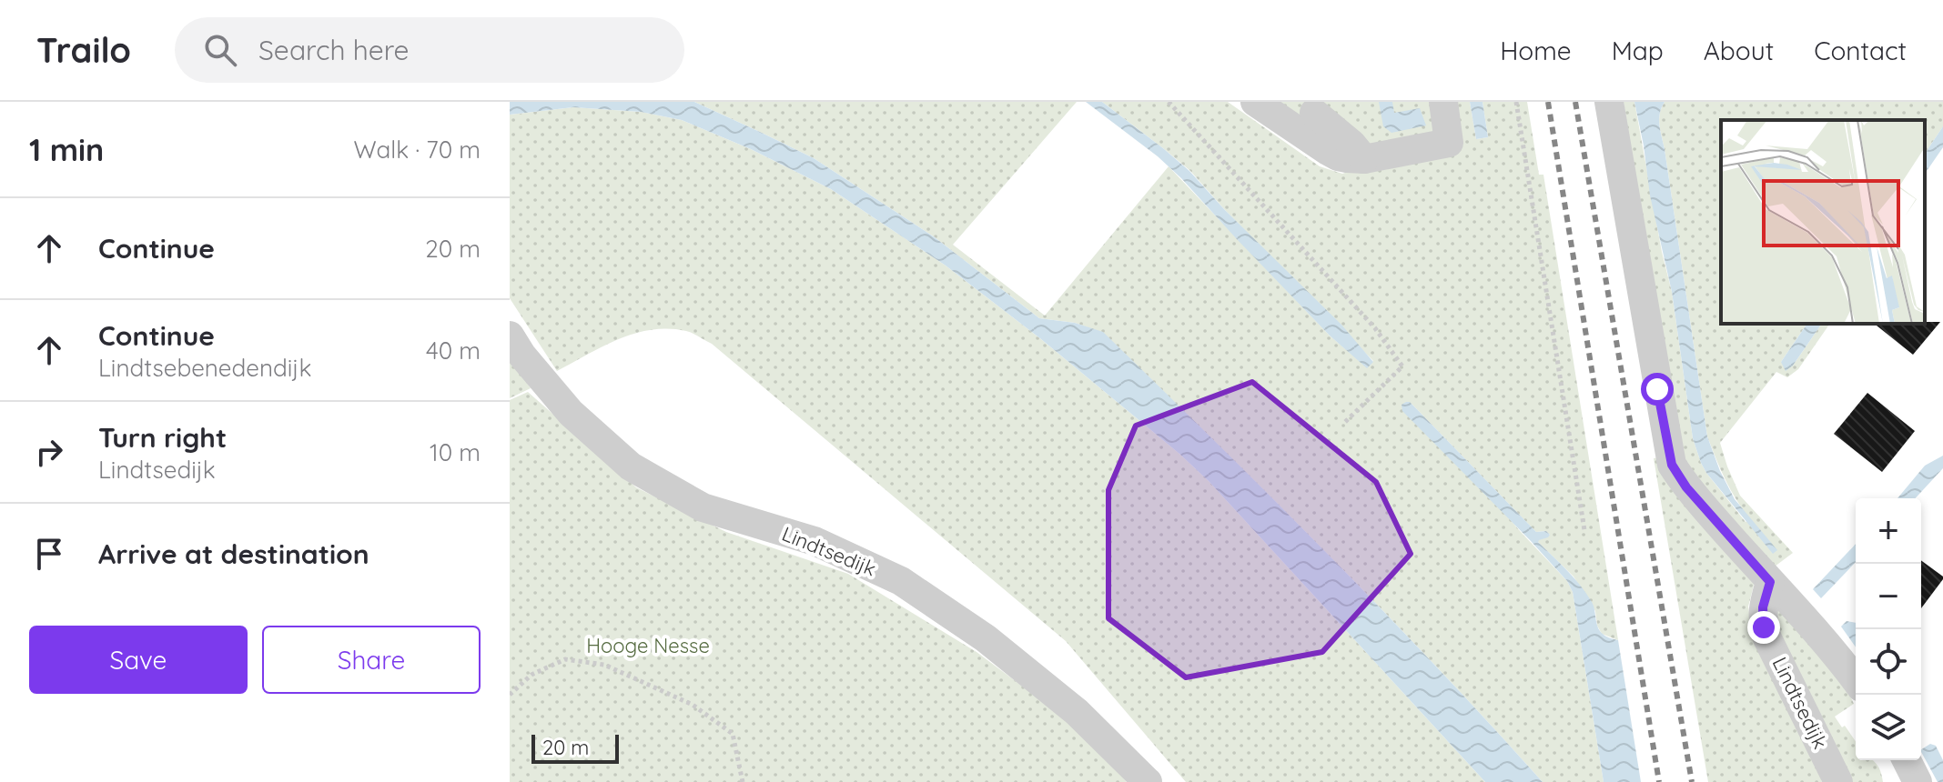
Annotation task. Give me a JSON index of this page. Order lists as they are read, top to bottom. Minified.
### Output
{"streets":{"street":["Lindtsedijk"]},"parks":["Hooge Nesse"],"scale_bar":"20 m","page":{"header":"Trailo","search":"Search here","nav":["Home","Map","About","Contact"],"heading":["1 min","Walk · 70 m"],"list":[["Continue","20 m"],["Continue","Lindtsebenedendijk","40 m"],["Turn right","Lindtsedijk","10 m"],"Arrive at destination"],"map_buttons":["+","−"],"buttons":["Save","Share"],"scale":"20 m"}}
